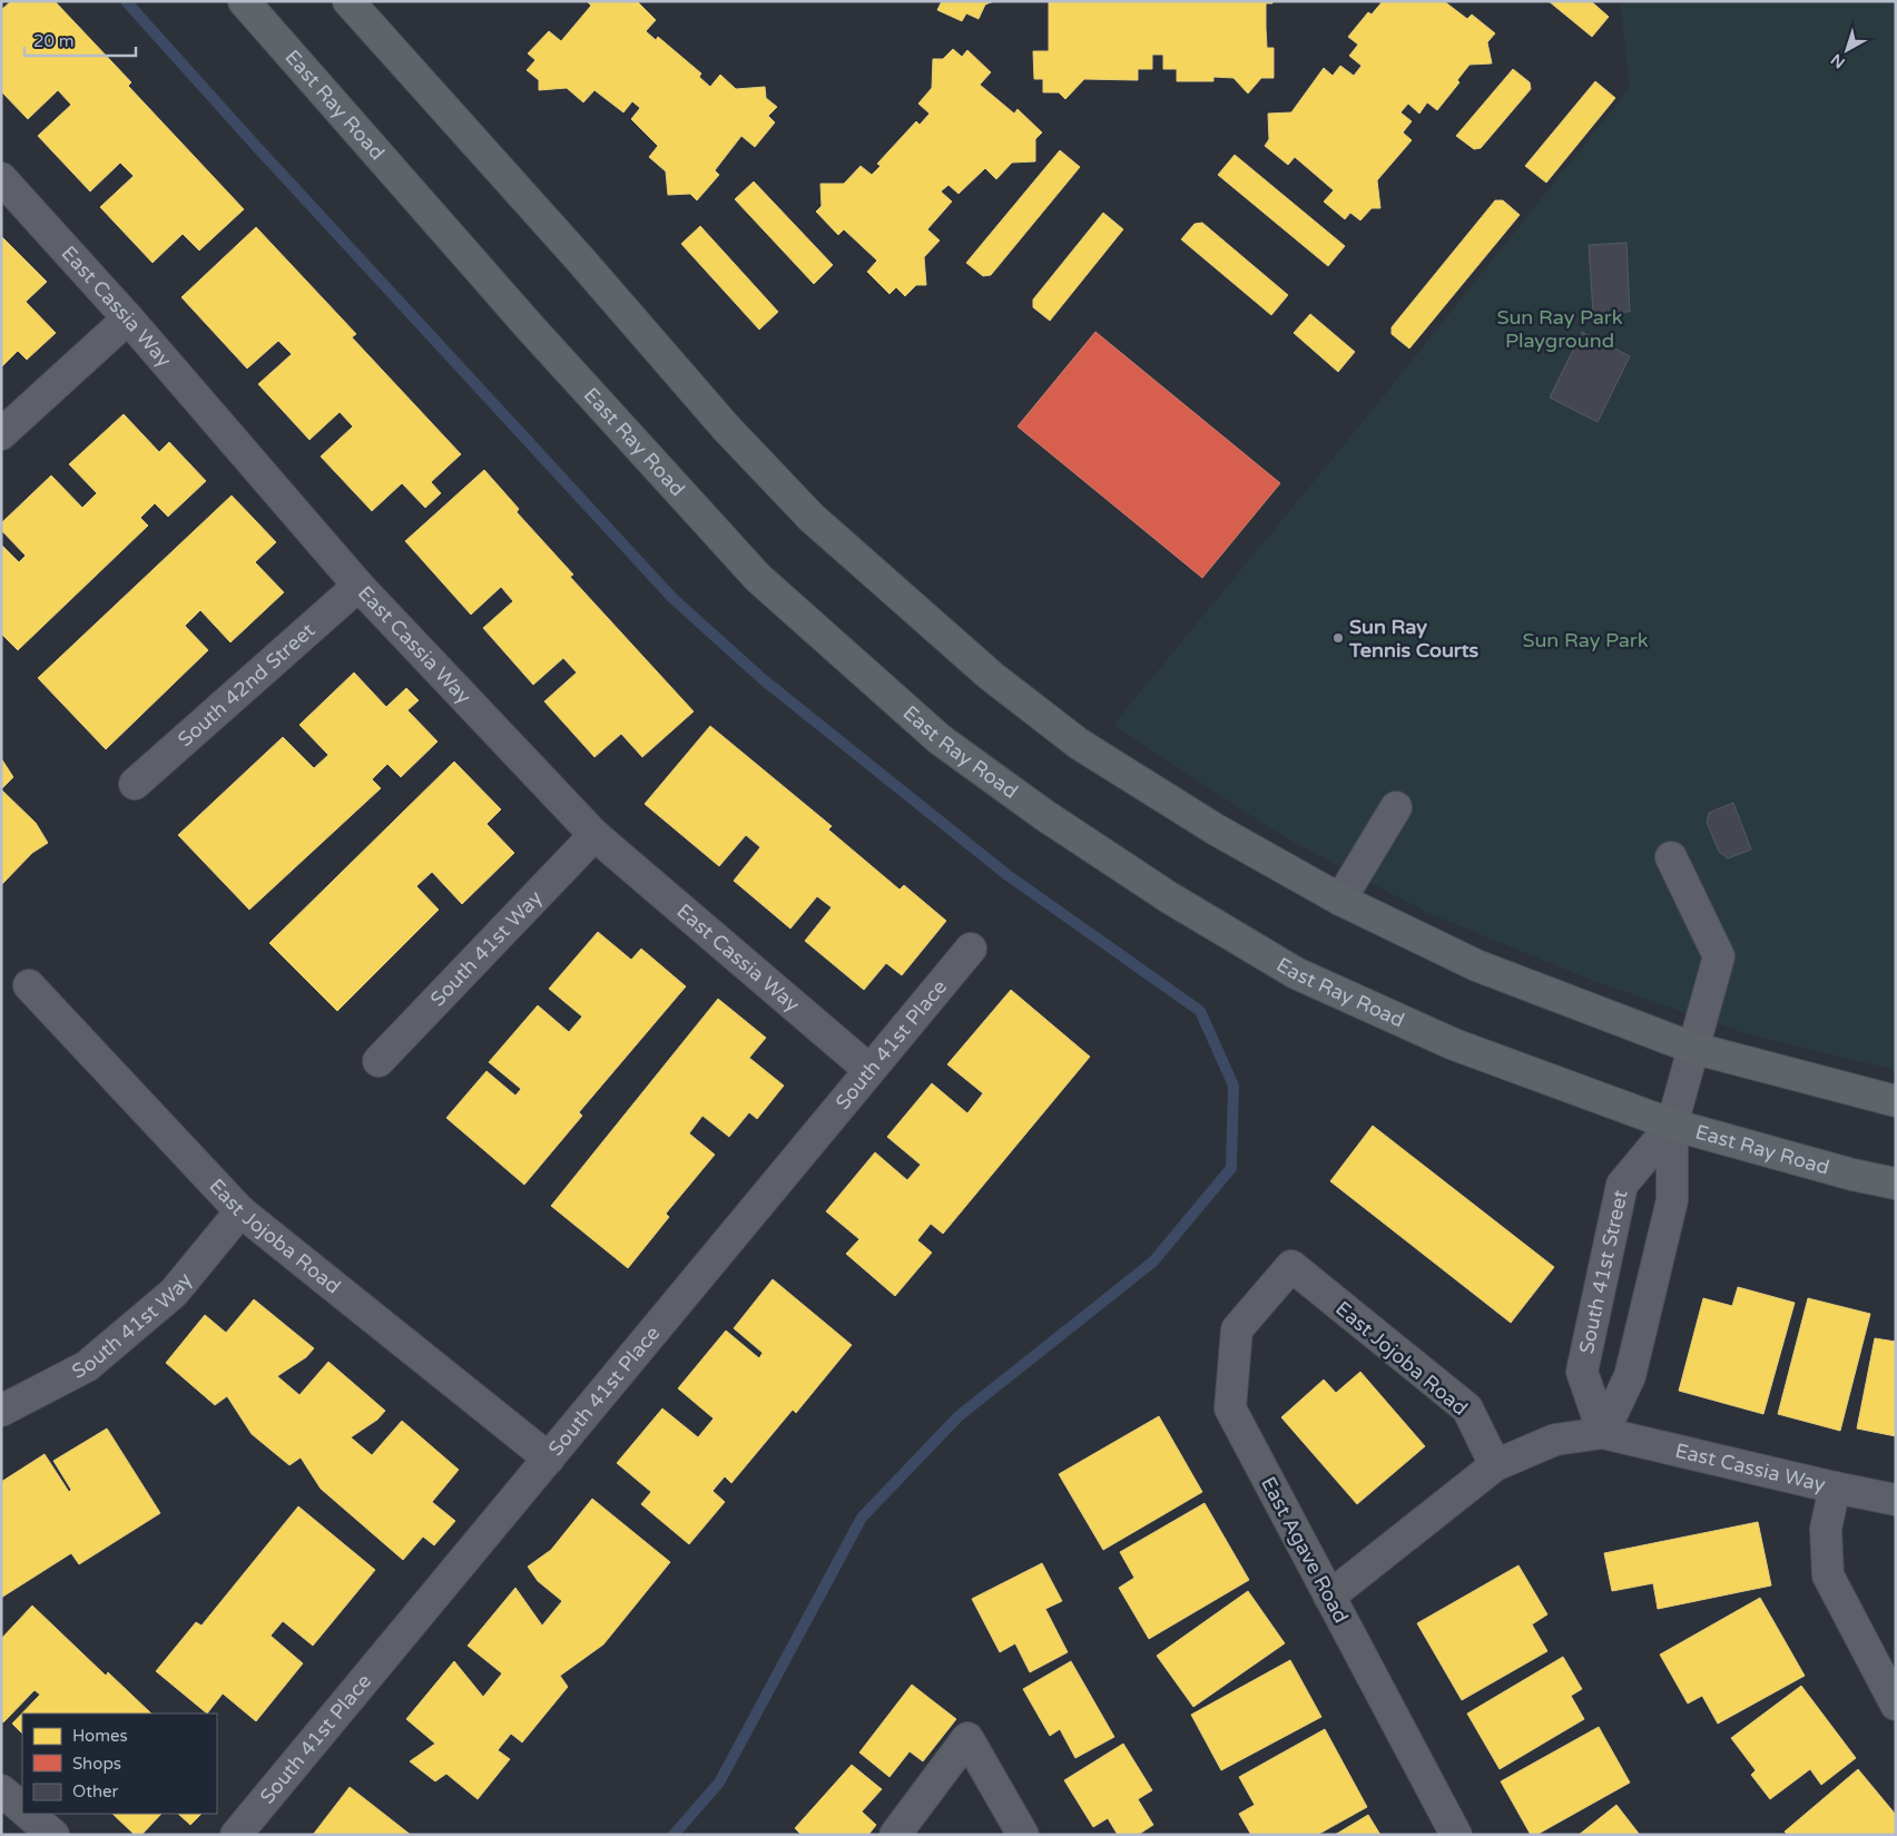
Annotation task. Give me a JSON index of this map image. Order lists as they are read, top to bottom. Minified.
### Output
{"streets":{"main road":["East Ray Road"],"street":["East Cassia Way","South 42nd Street","South 41st Way","South 41st Place","East Jojoba Road","South 41st Street","East Agave Road"]},"crossings":[["East Ray Road","South 41st Street"],["East Cassia Way","South 42nd Street"],["East Cassia Way","South 41st Way"],["East Cassia Way","South 41st Place"],["East Cassia Way","South 41st Street"],["South 41st Way","East Jojoba Road"],["South 41st Place","East Jojoba Road"],["East Jojoba Road","East Agave Road"]],"parks":["Sun Ray Park Playground","Sun Ray Park"],"places":["Sun Ray Tennis Courts"],"legend":["Homes","Shops","Other"],"scale_bar":"20 m","north":"bottom left"}
